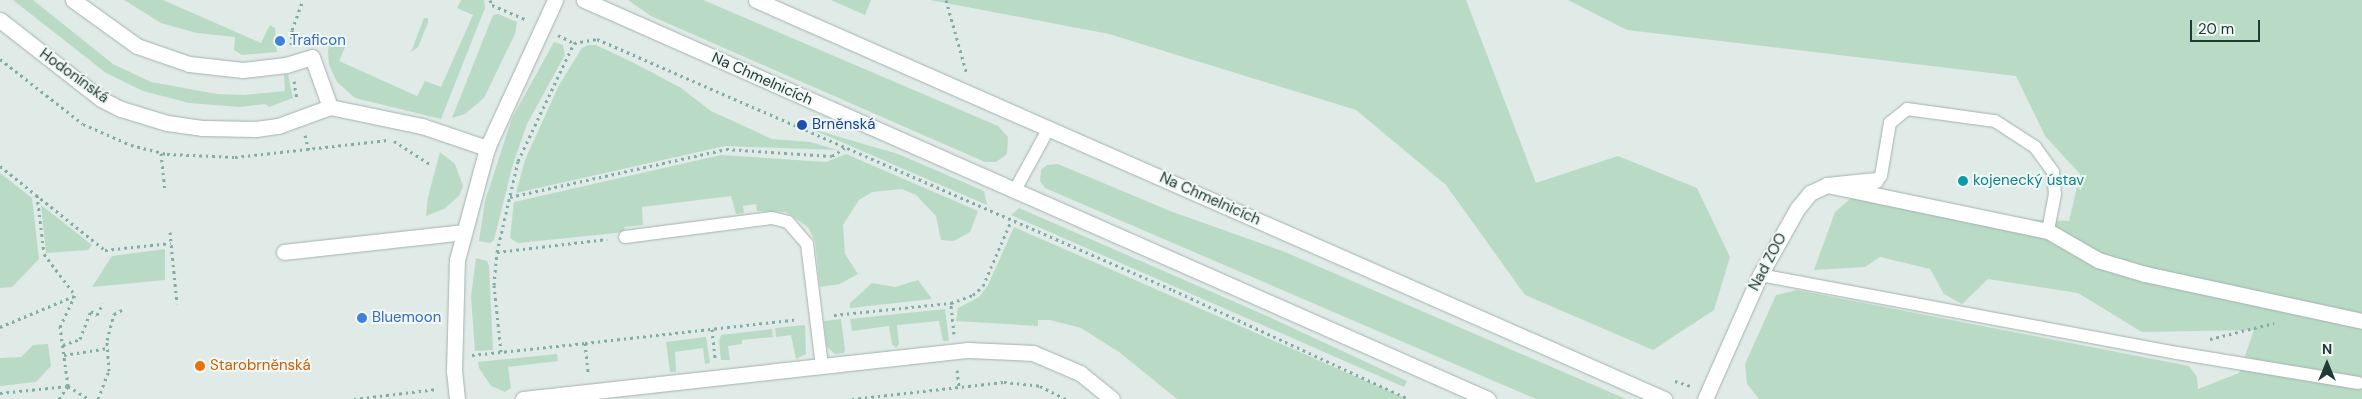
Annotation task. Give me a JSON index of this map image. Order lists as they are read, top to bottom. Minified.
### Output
{"streets":{"street":["Hodonínská","Na Chmelnicích","Nad ZOO"]},"places":["Traficon","Brněnská","kojenecký ústav","Bluemoon","Starobrněnská"],"scale_bar":"20 m","north":"top"}
